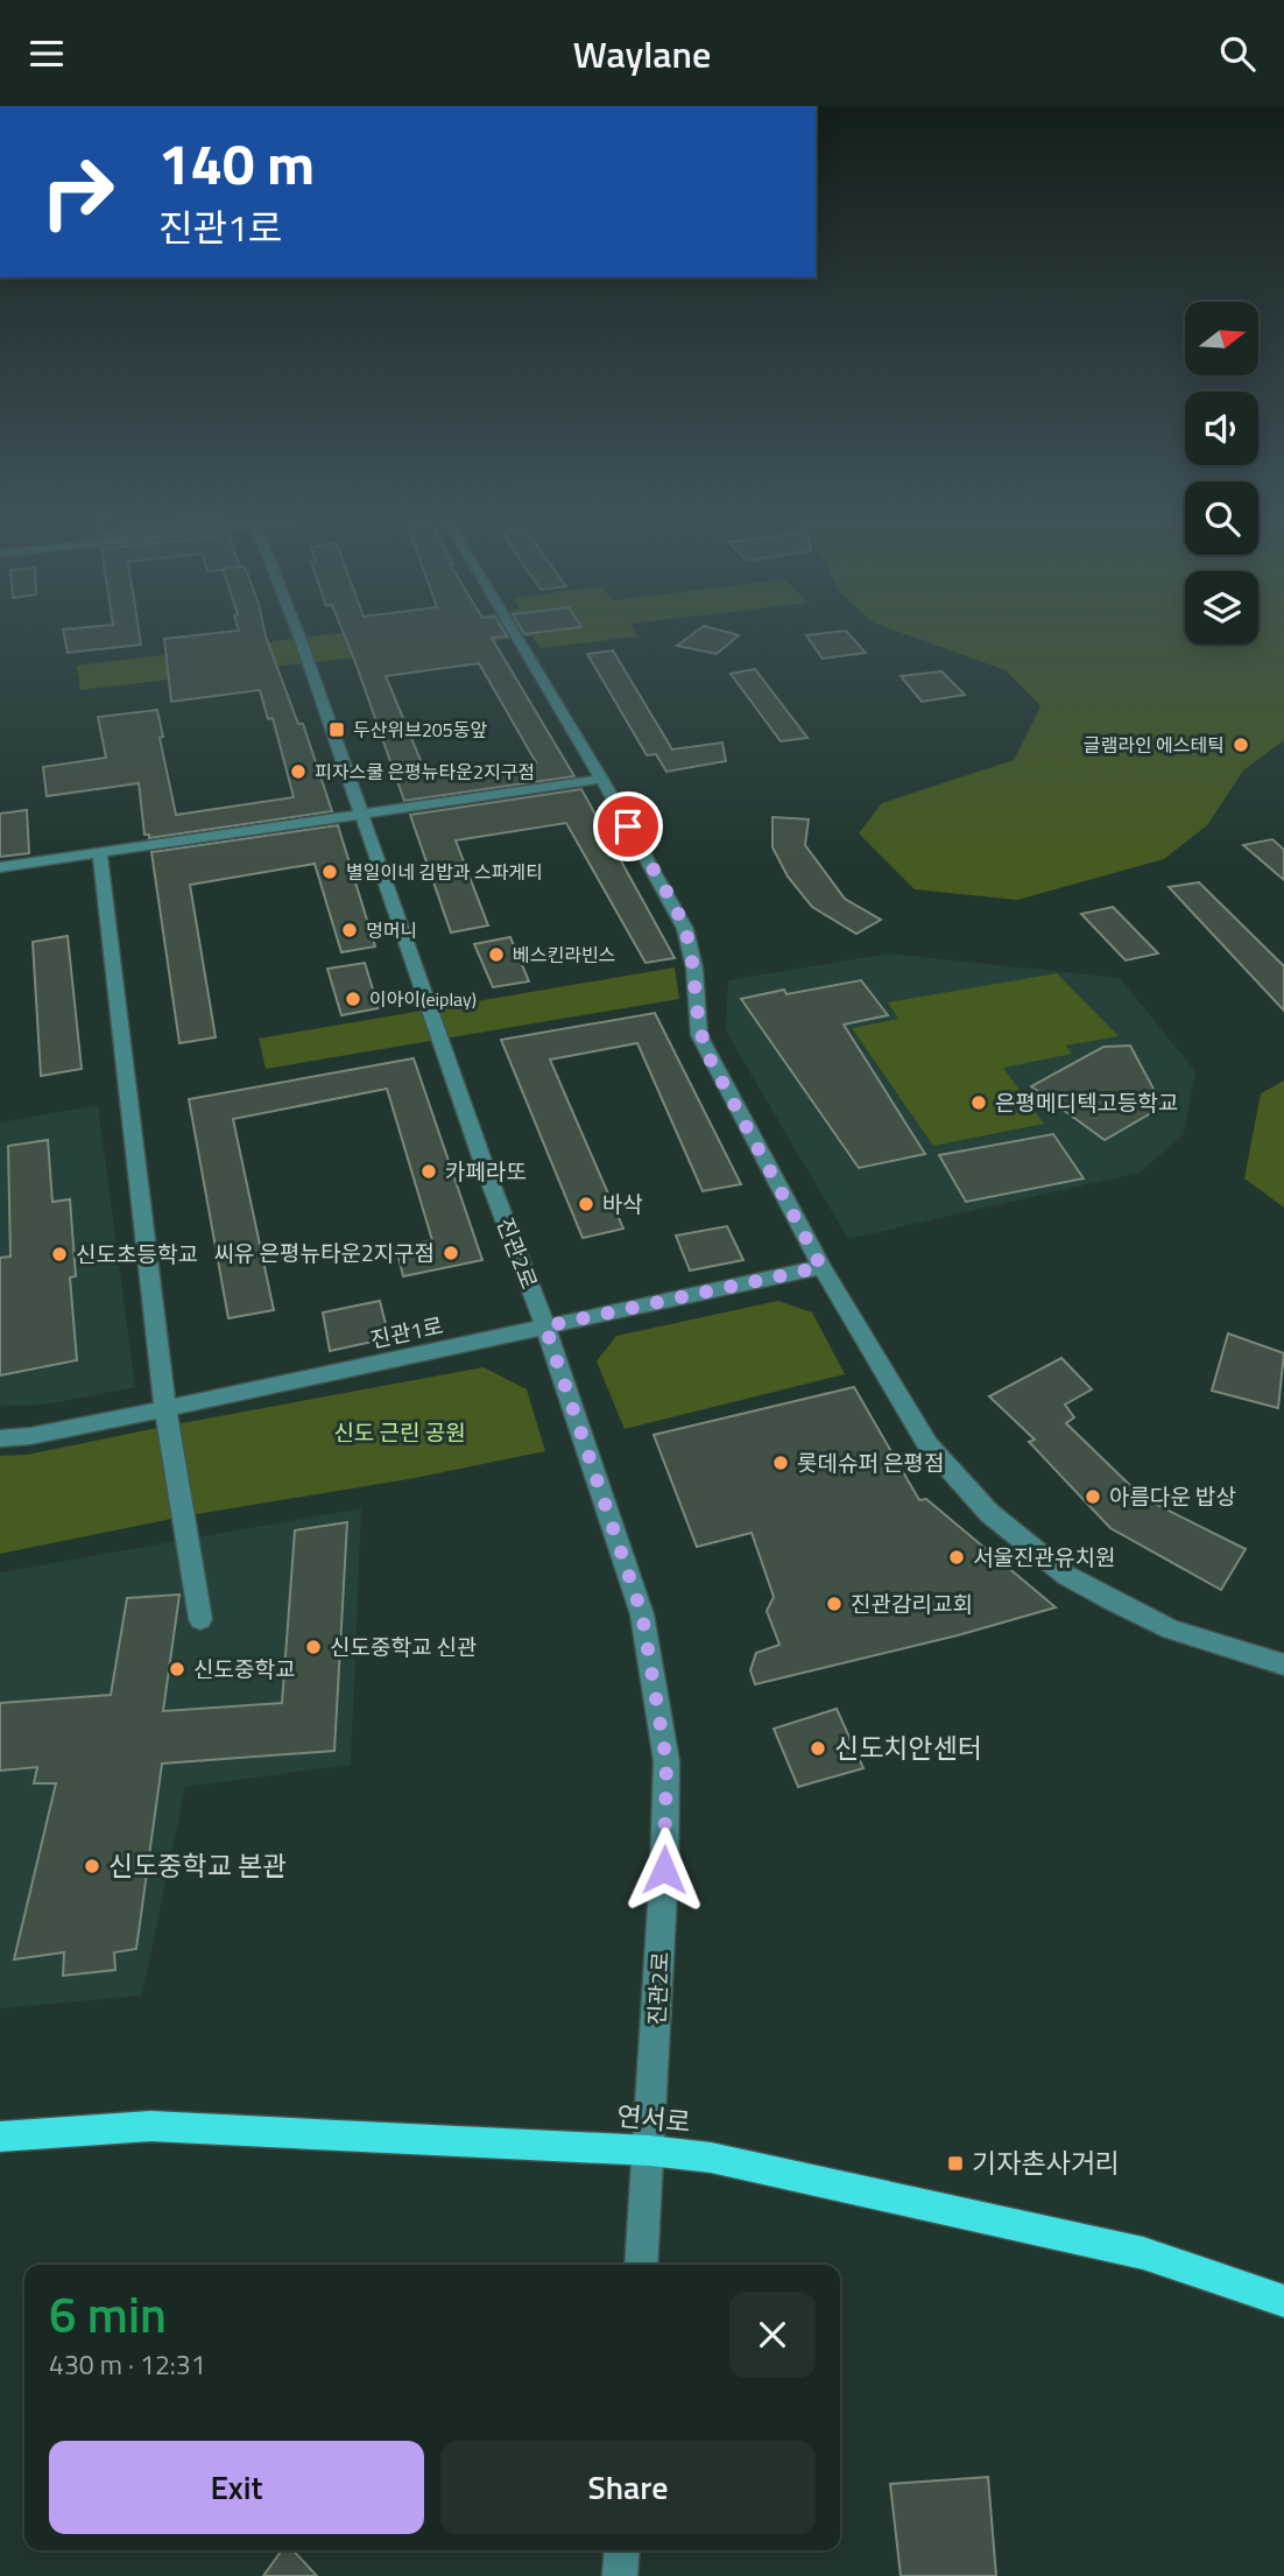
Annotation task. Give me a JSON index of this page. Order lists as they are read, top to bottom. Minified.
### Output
{"streets":{"main road":["연서로"],"street":["진관2로","진관1로"]},"crossings":[["진관2로","진관1로"],["진관2로","연서로"]],"parks":["신도 근린 공원"],"places":{"transit":["두산위브205동앞","기자촌사거리"],"other":["글램라인 에스테틱","피자스쿨 은평뉴타운2지구점","별일이네 김밥과 스파게티","멍머니","베스킨라빈스","이아이(eiplay)","은평메디텍고등학교","카페라또","바삭","씨유 은평뉴타운2지구점","신도초등학교","롯데슈퍼 은평점","아름다운 밥상","서울진관유치원","진관감리교회","신도중학교 신관","신도중학교","신도치안센터","신도중학교 본관"]},"north":"right","page":{"header":"Waylane","turn":["140 m","진관1로"],"heading":["6 min","430 m · 12:31"],"buttons":["Exit","Share"]}}
